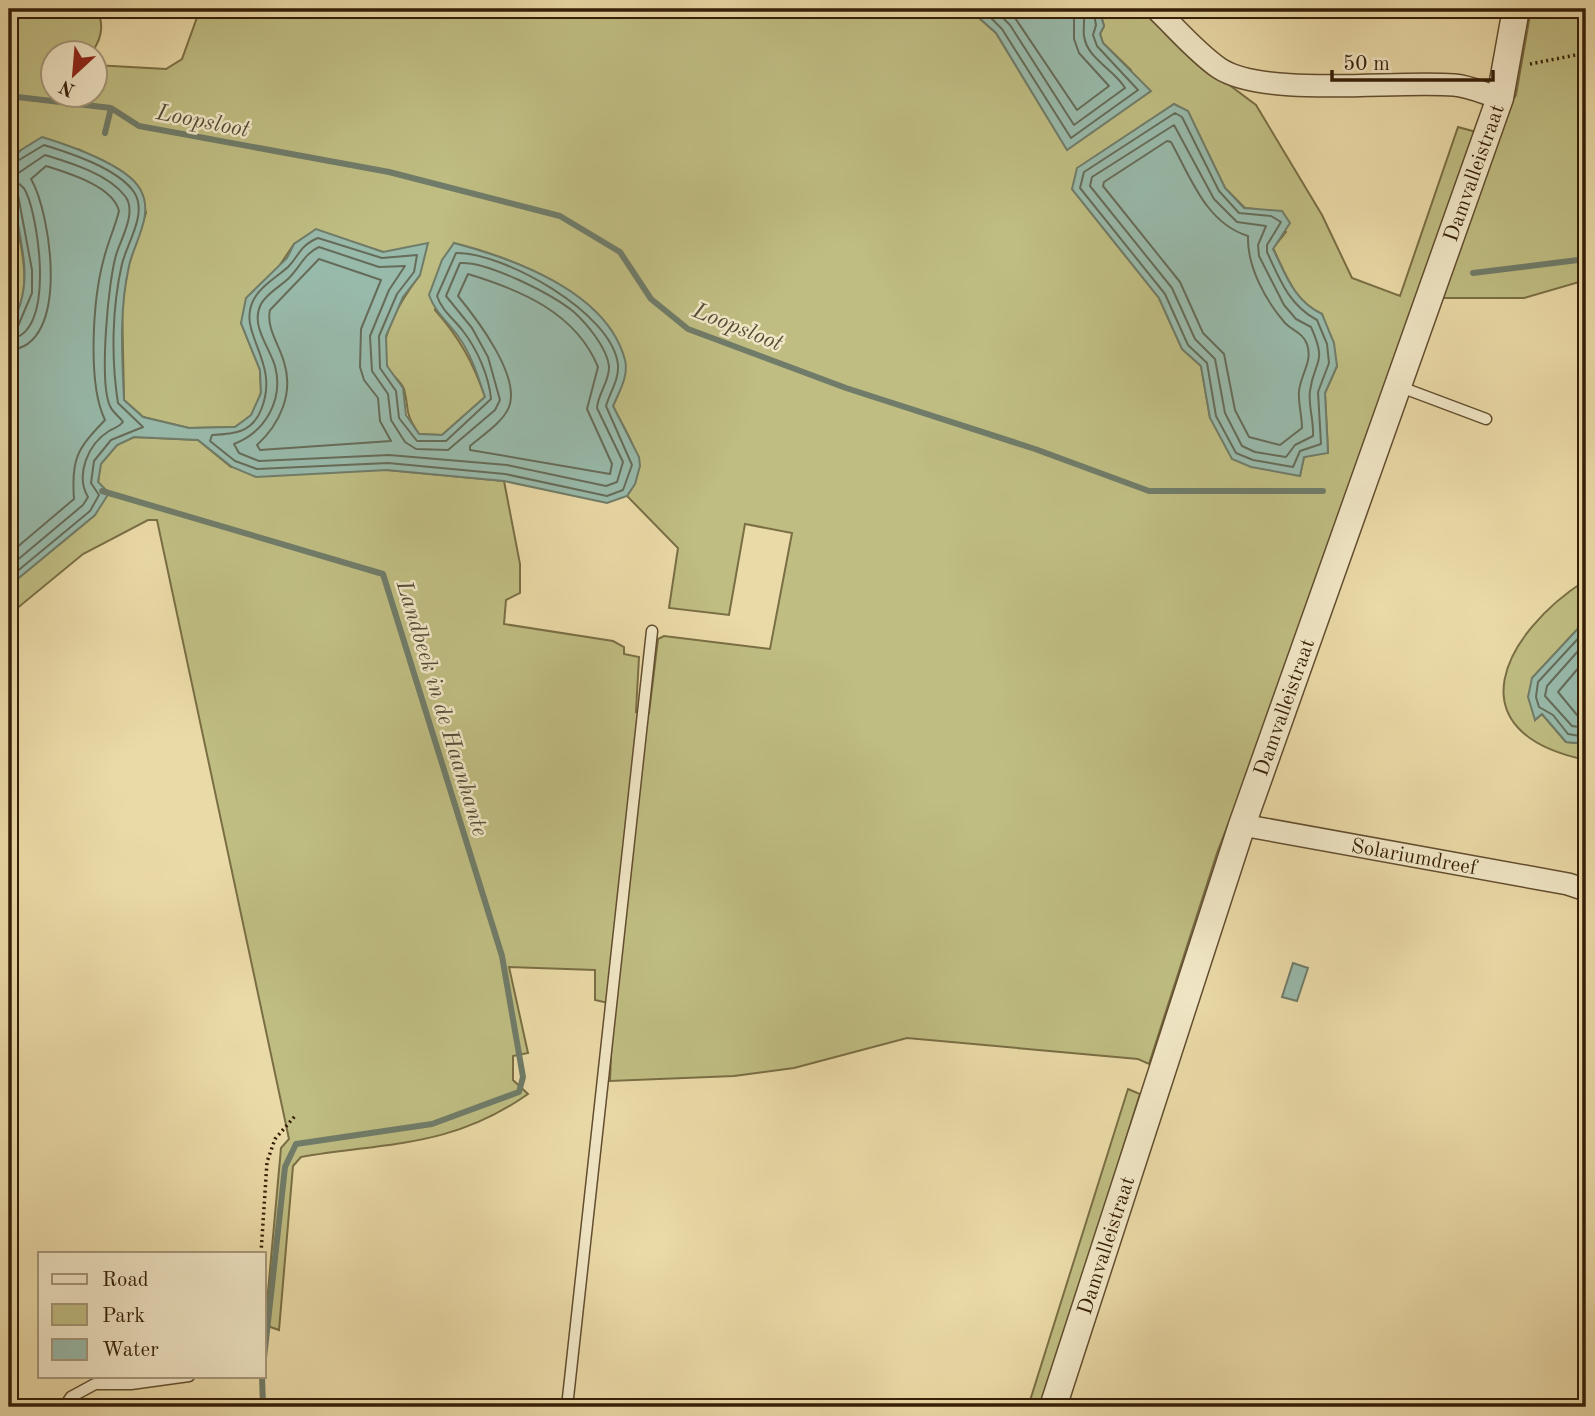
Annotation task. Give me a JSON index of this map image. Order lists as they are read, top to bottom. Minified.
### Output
{"streets":{"street":["Damvalleistraat","Solariumdreef"]},"crossings":[["Damvalleistraat","Solariumdreef"]],"water":["Loopsloot","Landbeek in de Haanhante"],"legend":["Road","Park","Water"],"scale_bar":"50 m","north":"bottom left"}
